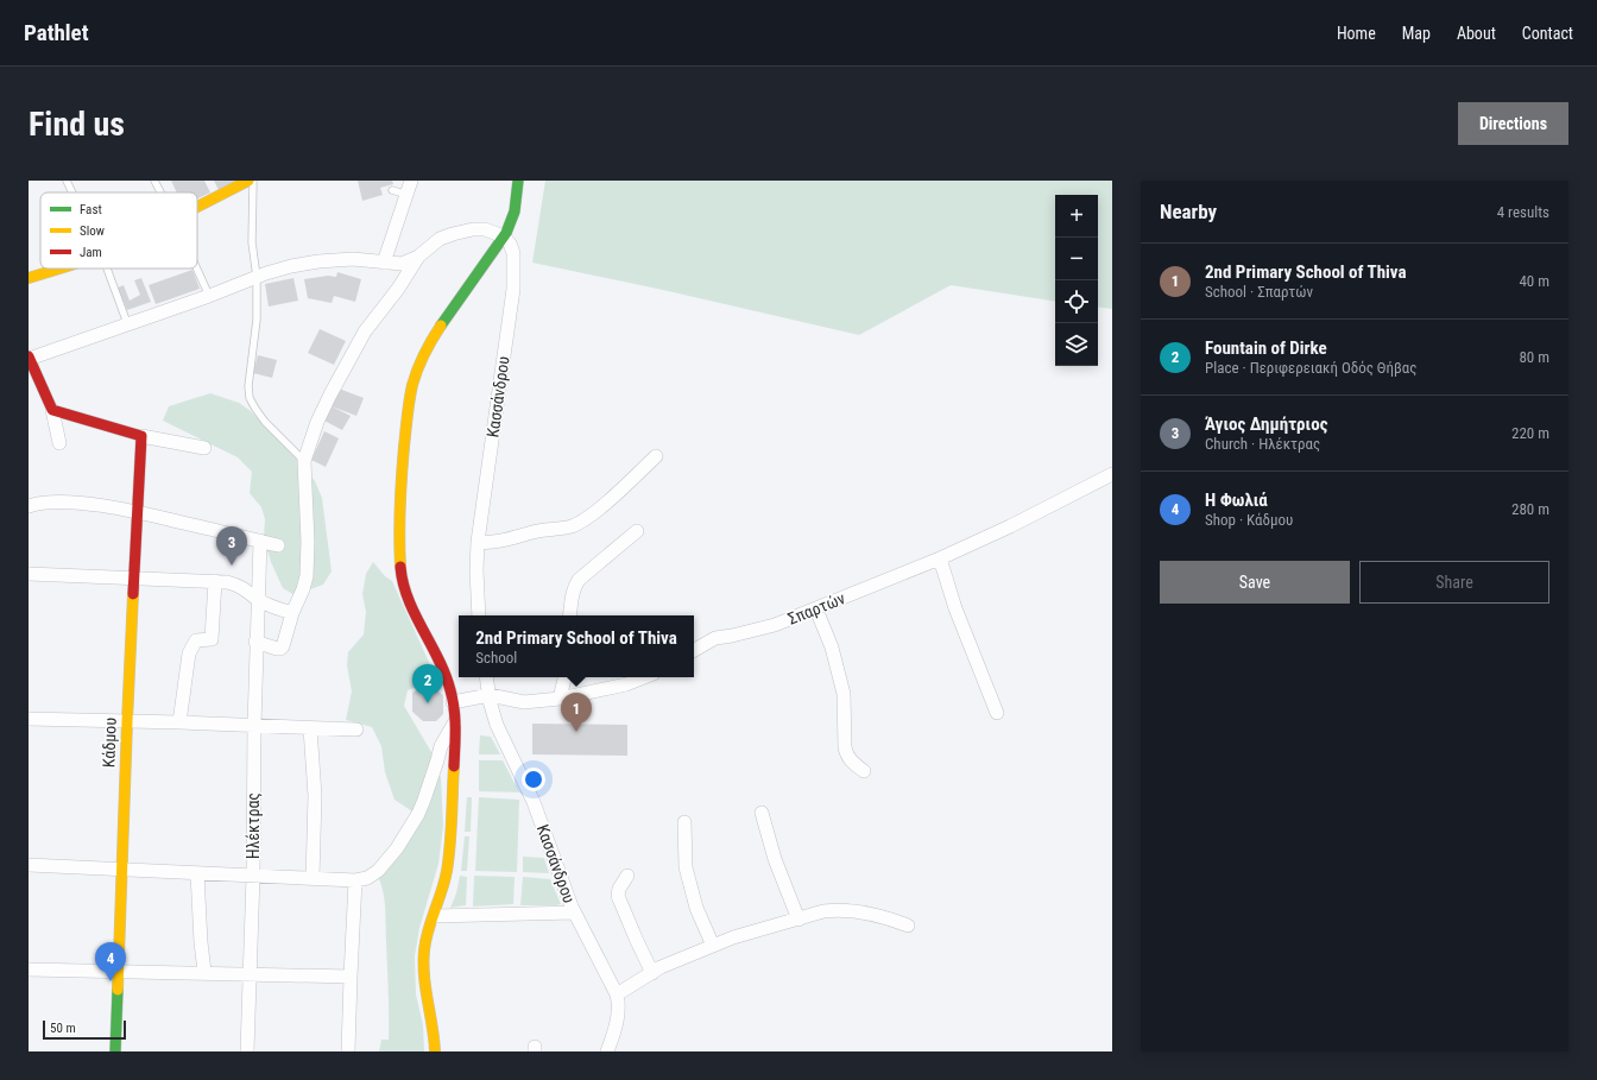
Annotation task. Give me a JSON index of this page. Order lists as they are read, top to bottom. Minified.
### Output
{"streets":{"main road":["Κάδμου"],"street":["Κασσάνδρου","Σπαρτών","Ηλέκτρας"]},"legend":["Fast","Slow","Jam"],"scale_bar":"50 m","page":{"header":"Pathlet","nav":["Home","Map","About","Contact"],"buttons":["Directions",["Save","Share"]],"title":"Find us","heading":["Nearby","4 results"],"map_buttons":["+","−"],"list":[{"mark":"1","name":"2nd Primary School of Thiva","note":"School · Σπαρτών","value":"40 m"},{"mark":"2","name":"Fountain of Dirke","note":"Place · Περιφερειακή Οδός Θήβας","value":"80 m"},{"mark":"3","name":"Άγιος Δημήτριος","note":"Church · Ηλέκτρας","value":"220 m"},{"mark":"4","name":"Η Φωλιά","note":"Shop · Κάδμου","value":"280 m"}],"pins":["3","2","1","4"],"popup":["2nd Primary School of Thiva","School"],"scale":"50 m"}}
